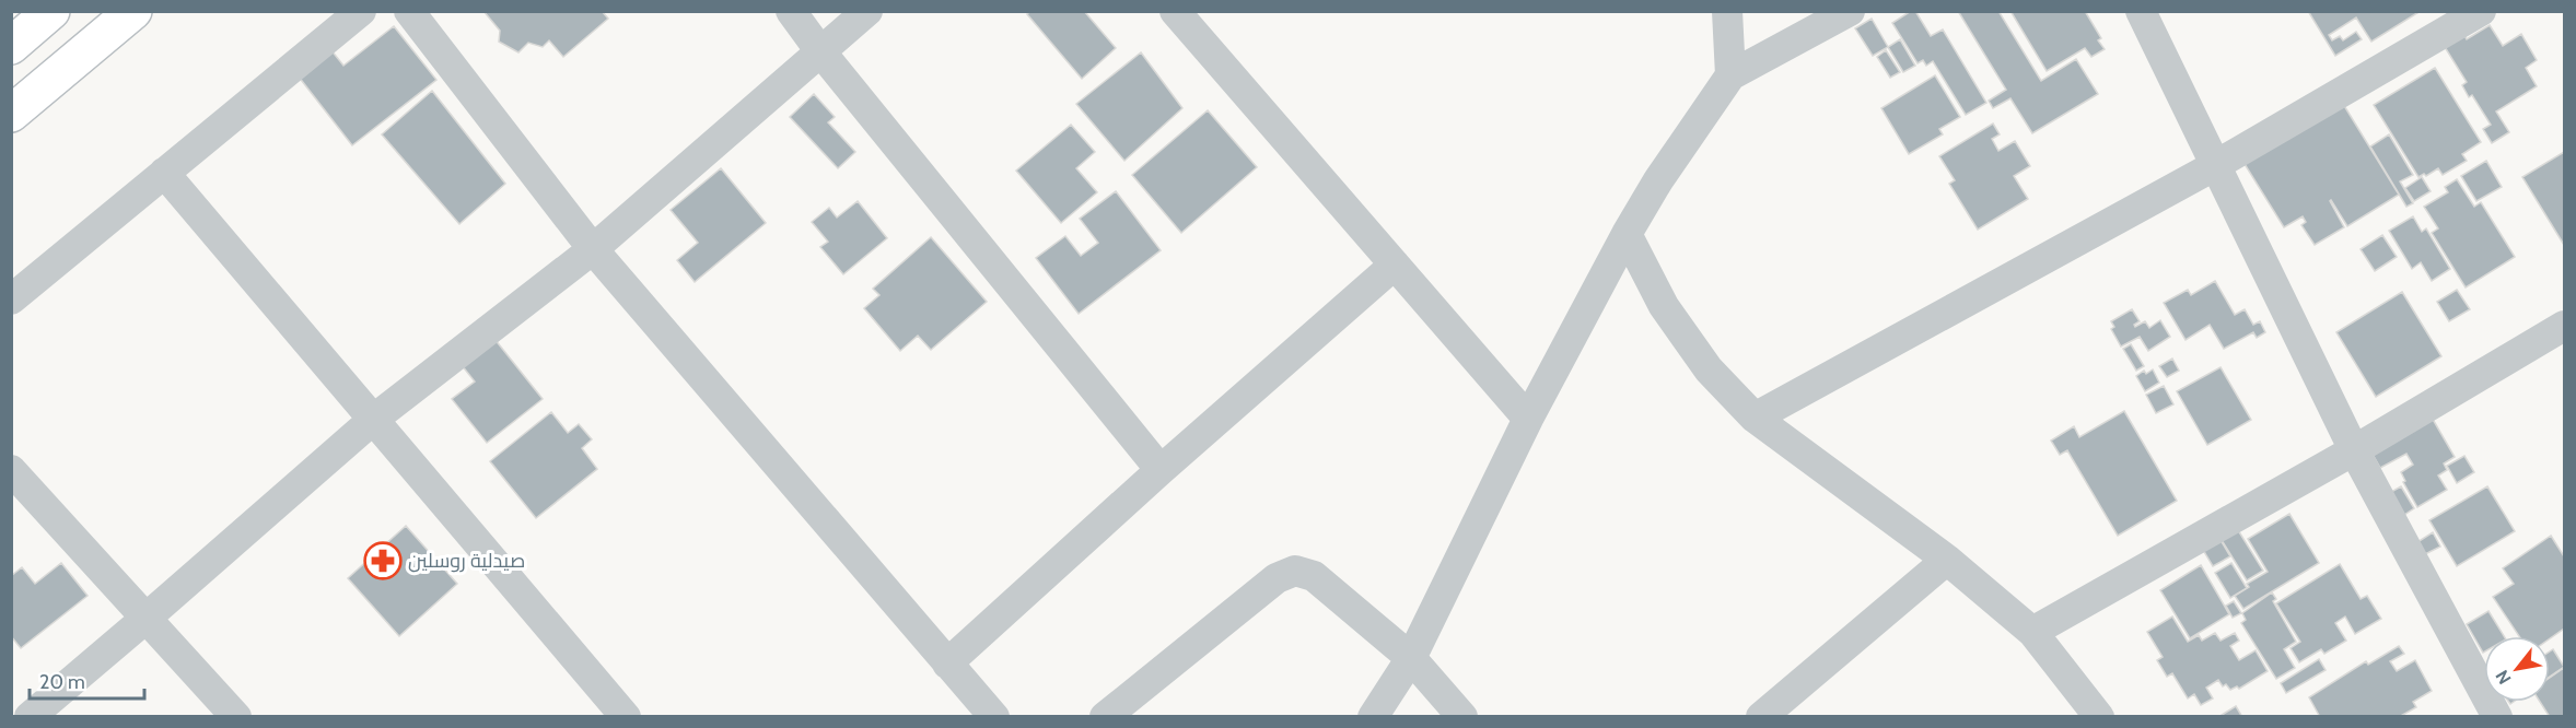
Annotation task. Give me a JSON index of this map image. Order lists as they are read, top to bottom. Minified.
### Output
{"places":{"pharmacy":["صيدلية روسلين"]},"scale_bar":"20 m","north":"bottom left"}
